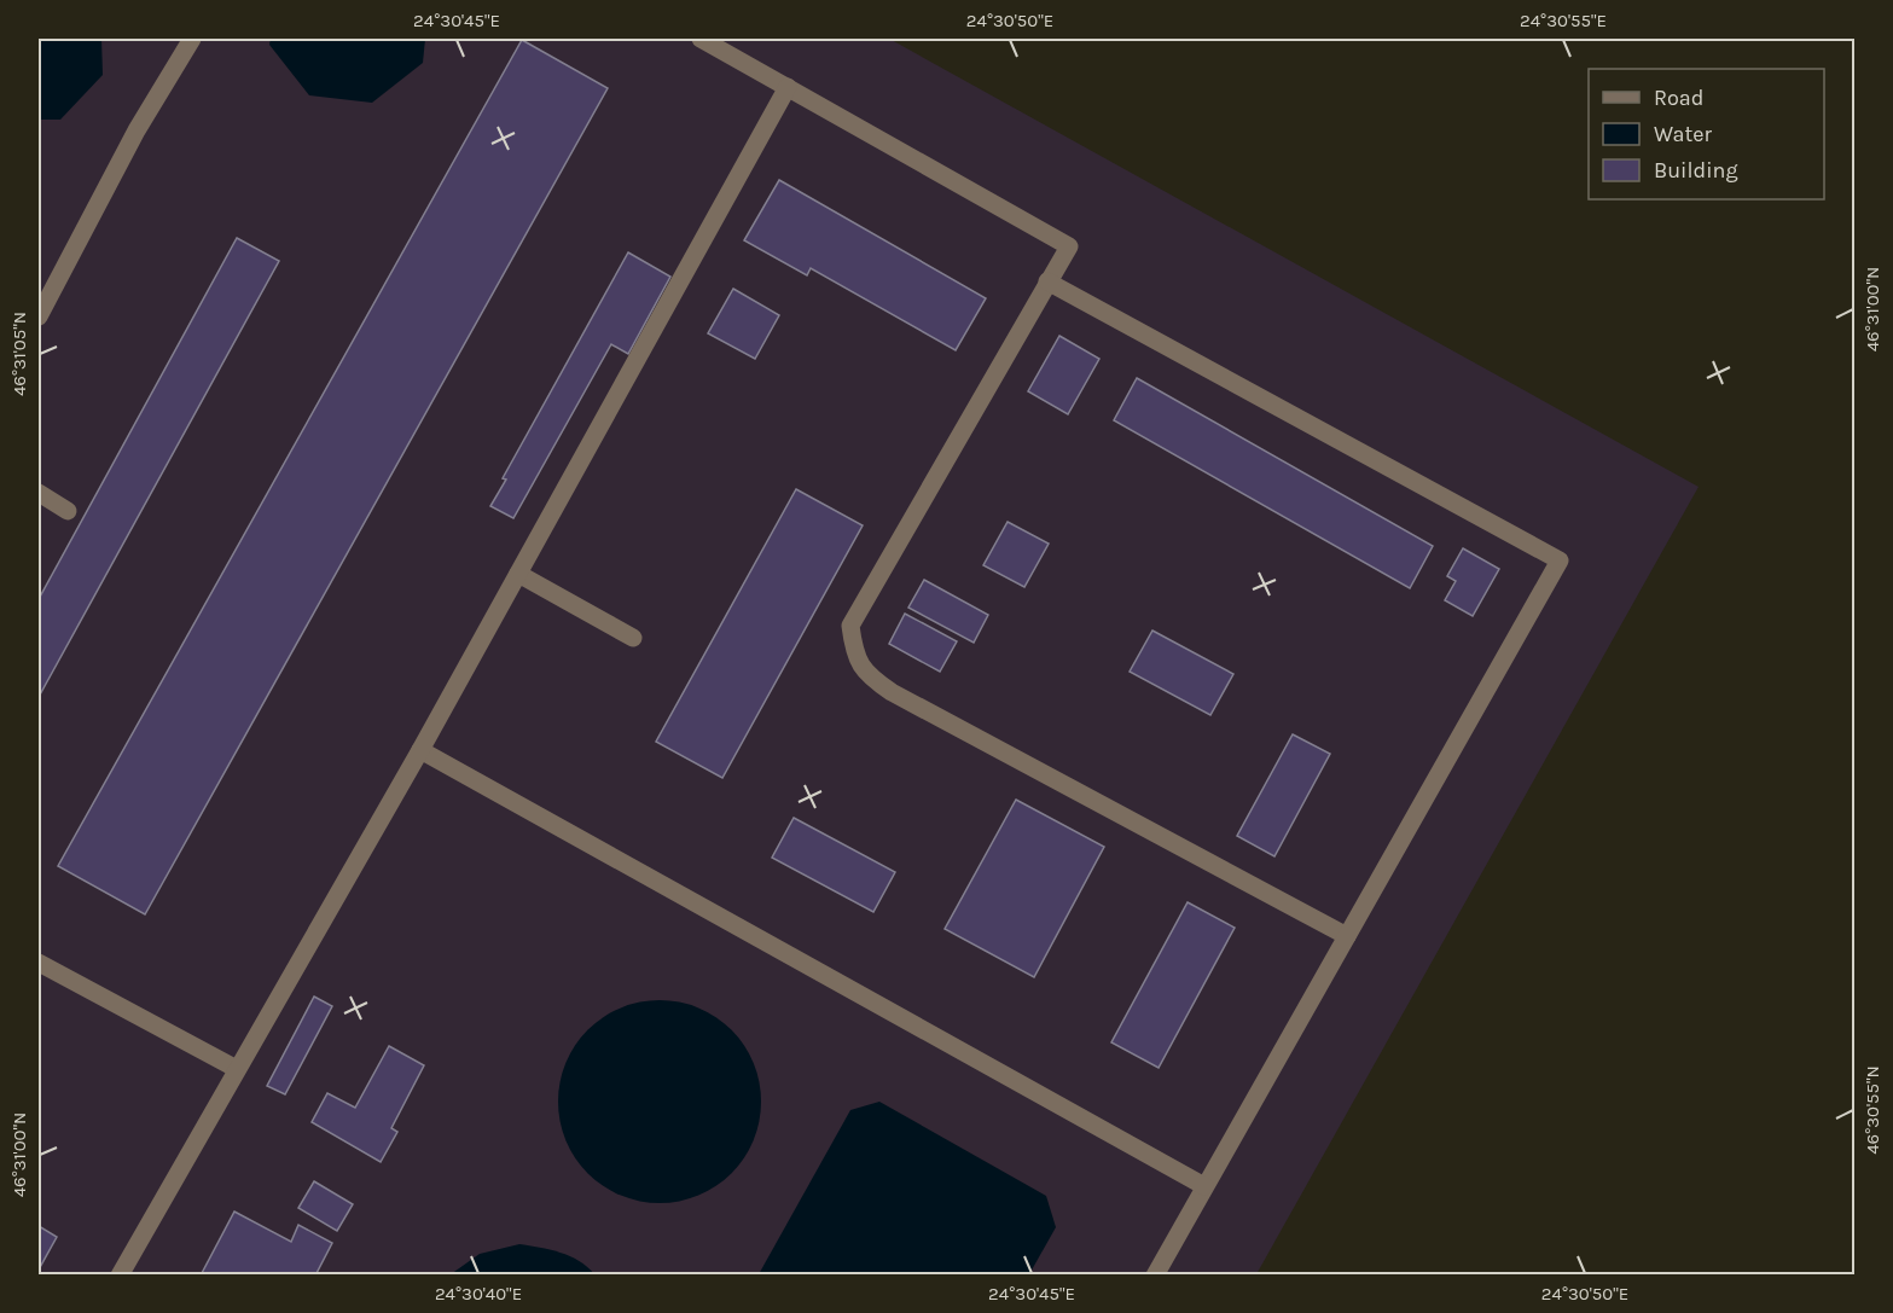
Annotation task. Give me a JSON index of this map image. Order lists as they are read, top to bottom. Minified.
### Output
{"legend":["Road","Water","Building"],"coordinates":["24°30'45\"E","24°30'50\"E","24°30'55\"E","46°31'00\"N","46°31'05\"N","46°30'55\"N","24°30'40\"E"]}
